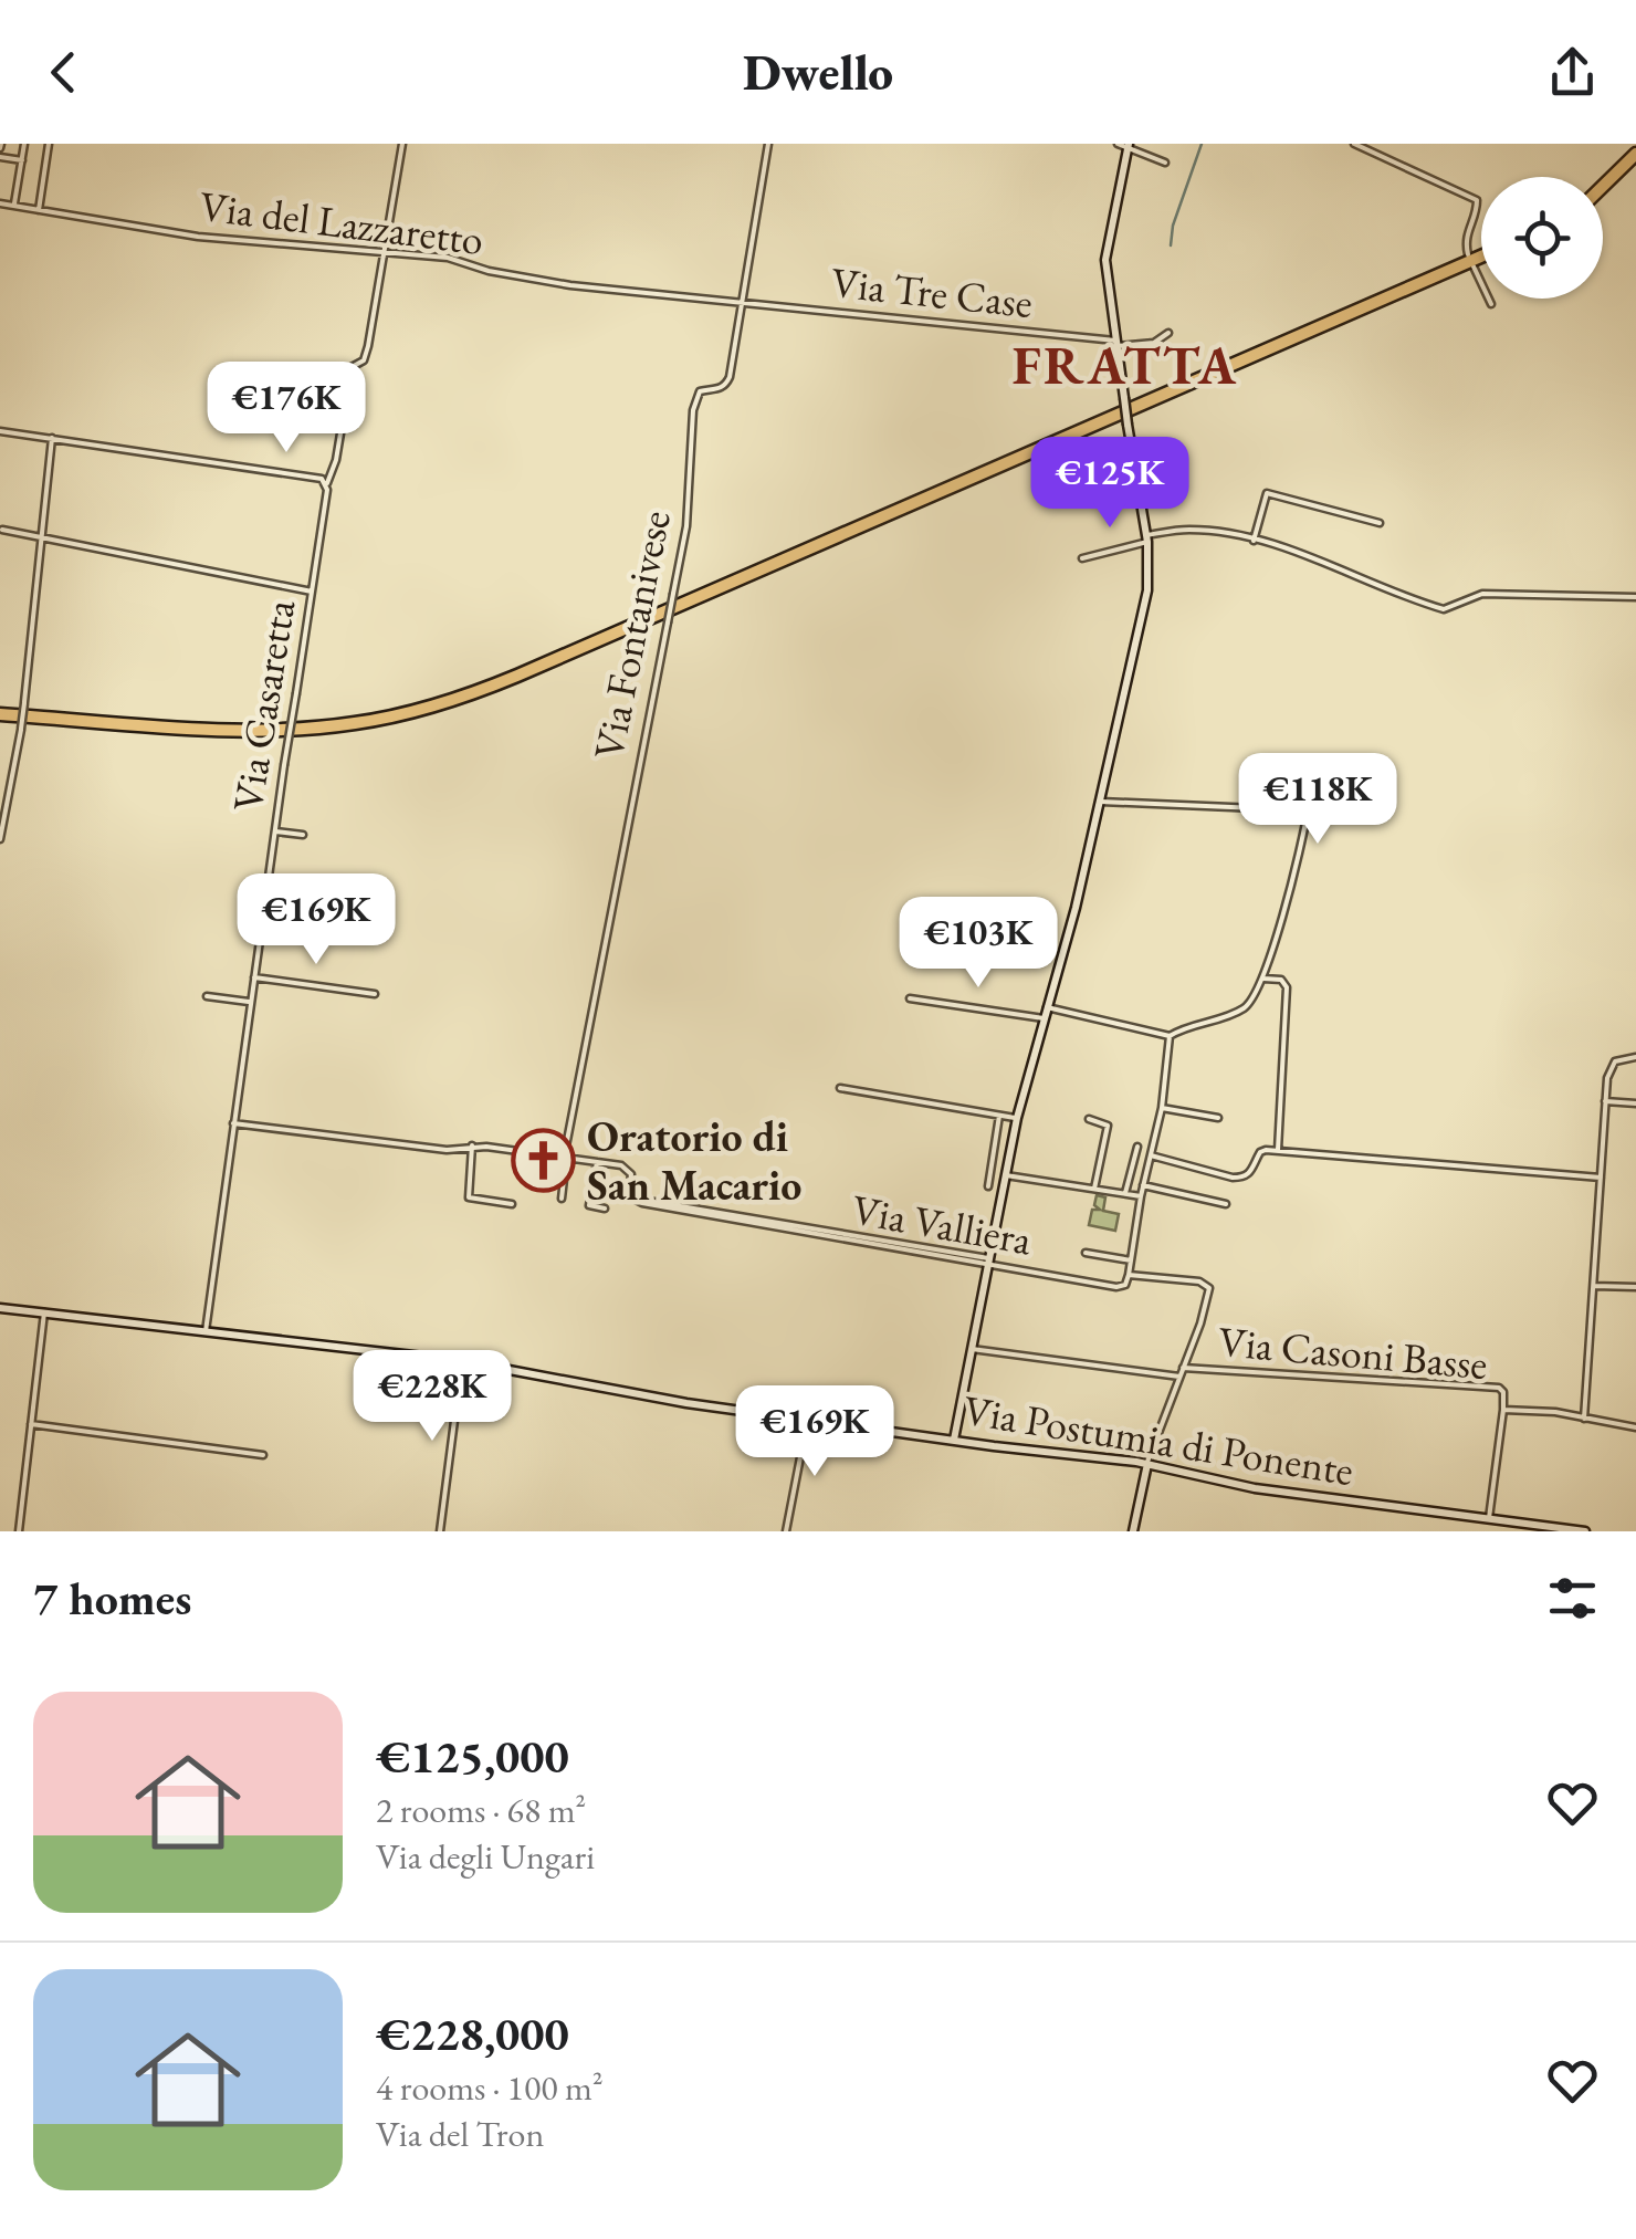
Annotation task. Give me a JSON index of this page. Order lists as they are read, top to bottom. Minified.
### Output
{"streets":{"main road":["Via Postumia di Ponente"],"street":["Via del Lazzaretto","Via Tre Case","Via Fontanivese","Via Casaretta","Via Valliera","Via Casoni Basse"]},"crossings":[["Via del Lazzaretto","Via Tre Case"],["Via del Lazzaretto","Via Fontanivese"],["Via del Lazzaretto","Via Casaretta"],["Via Tre Case","Via Fontanivese"],["Via Casaretta","Via Postumia di Ponente"]],"districts":["FRATTA"],"places":{"church":["Oratorio di San Macario"]},"page":{"header":"Dwello","price":["€176K","€125K","€118K","€169K","€103K","€228K","€169K"],"heading":"7 homes","list":[{"name":"€125,000","note":"2 rooms · 68 m² · Via degli Ungari"},{"name":"€228,000","note":"4 rooms · 100 m² · Via del Tron"}]}}
